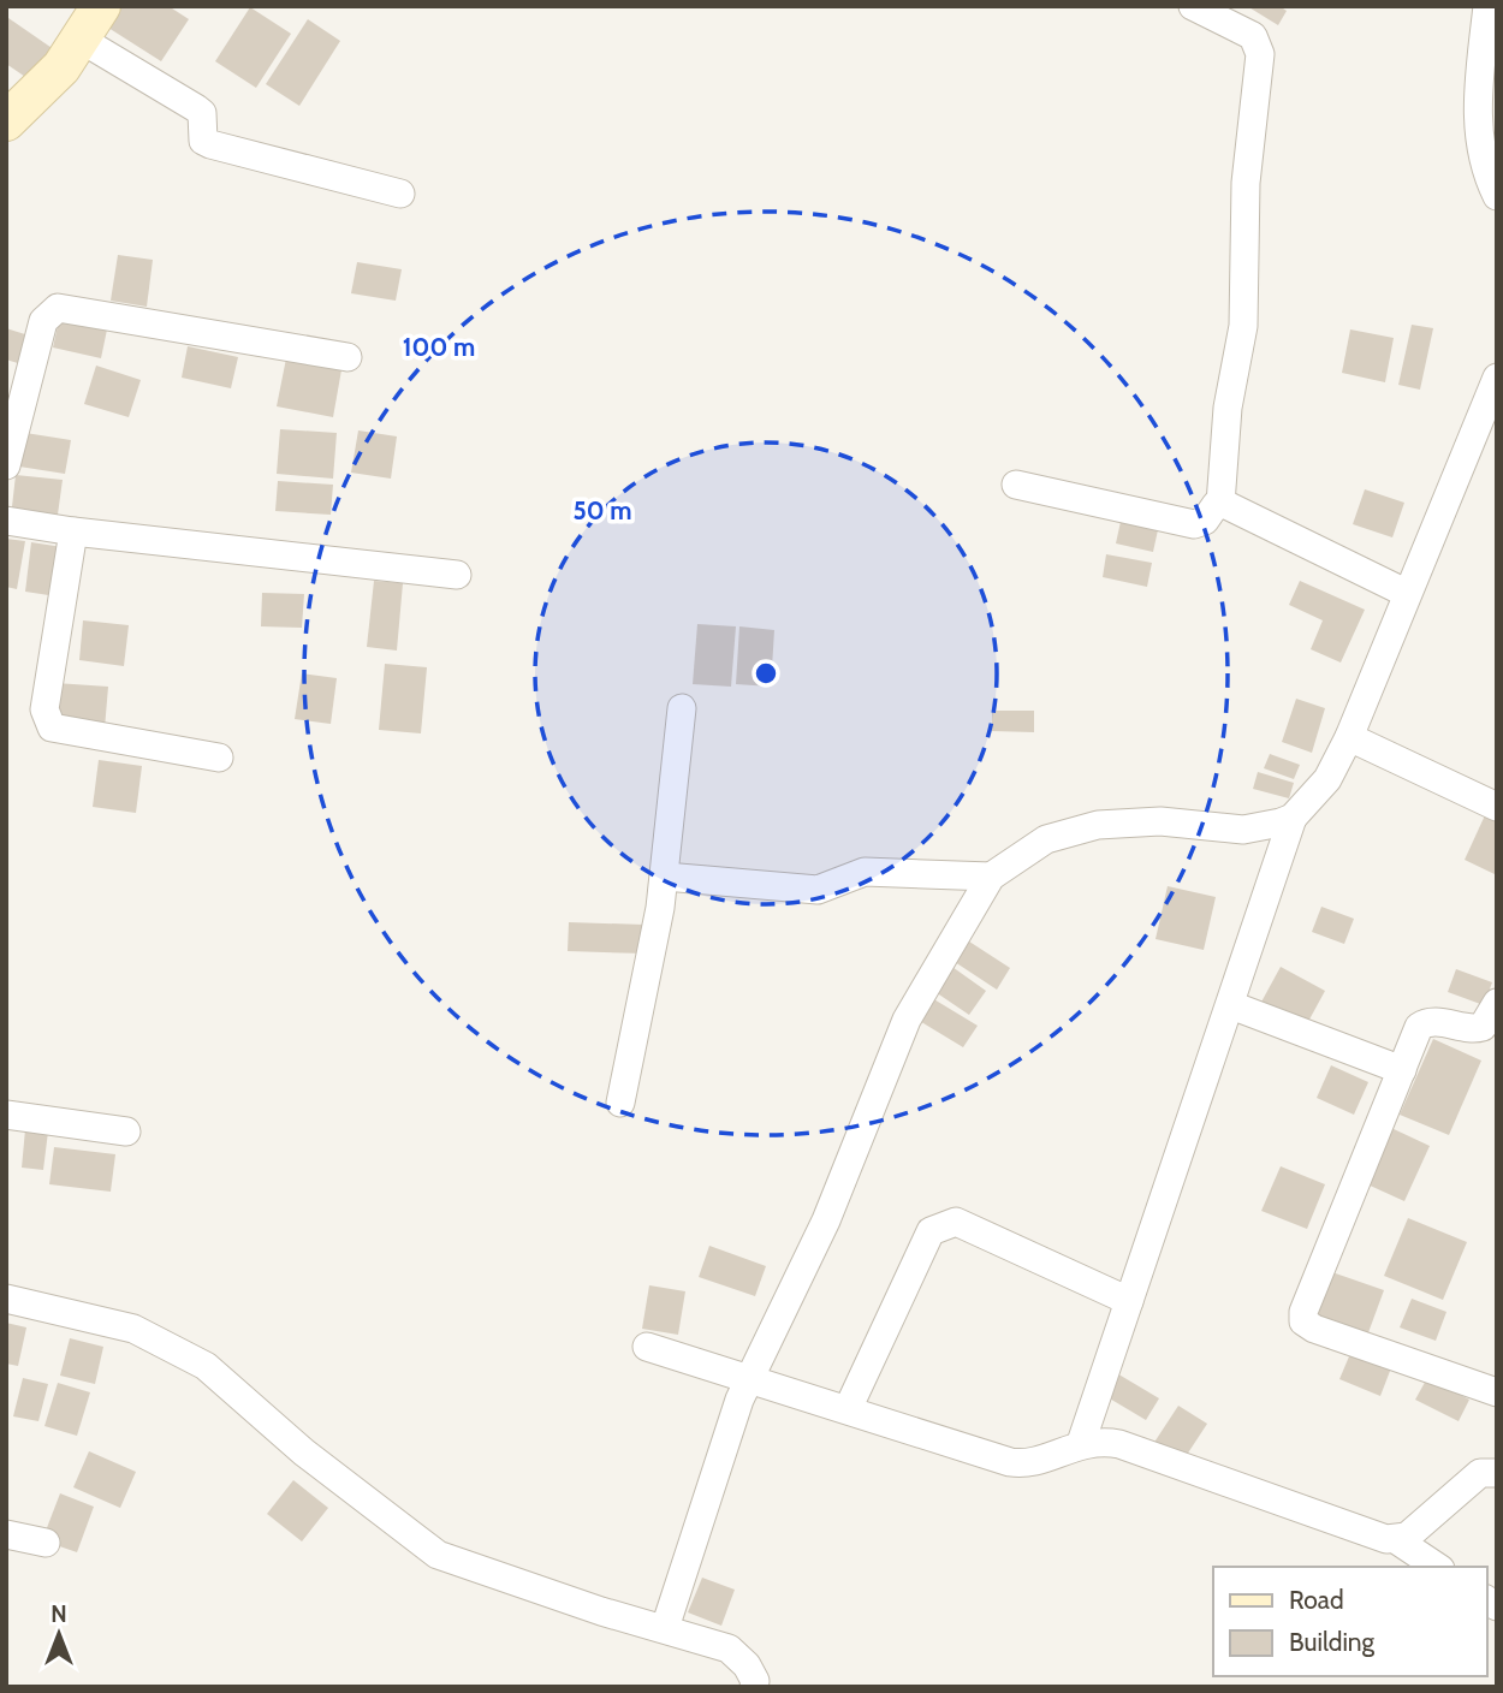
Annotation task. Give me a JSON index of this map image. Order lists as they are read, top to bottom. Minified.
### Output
{"legend":["Road","Building"],"north":"top","rings":["100 m","50 m"]}
